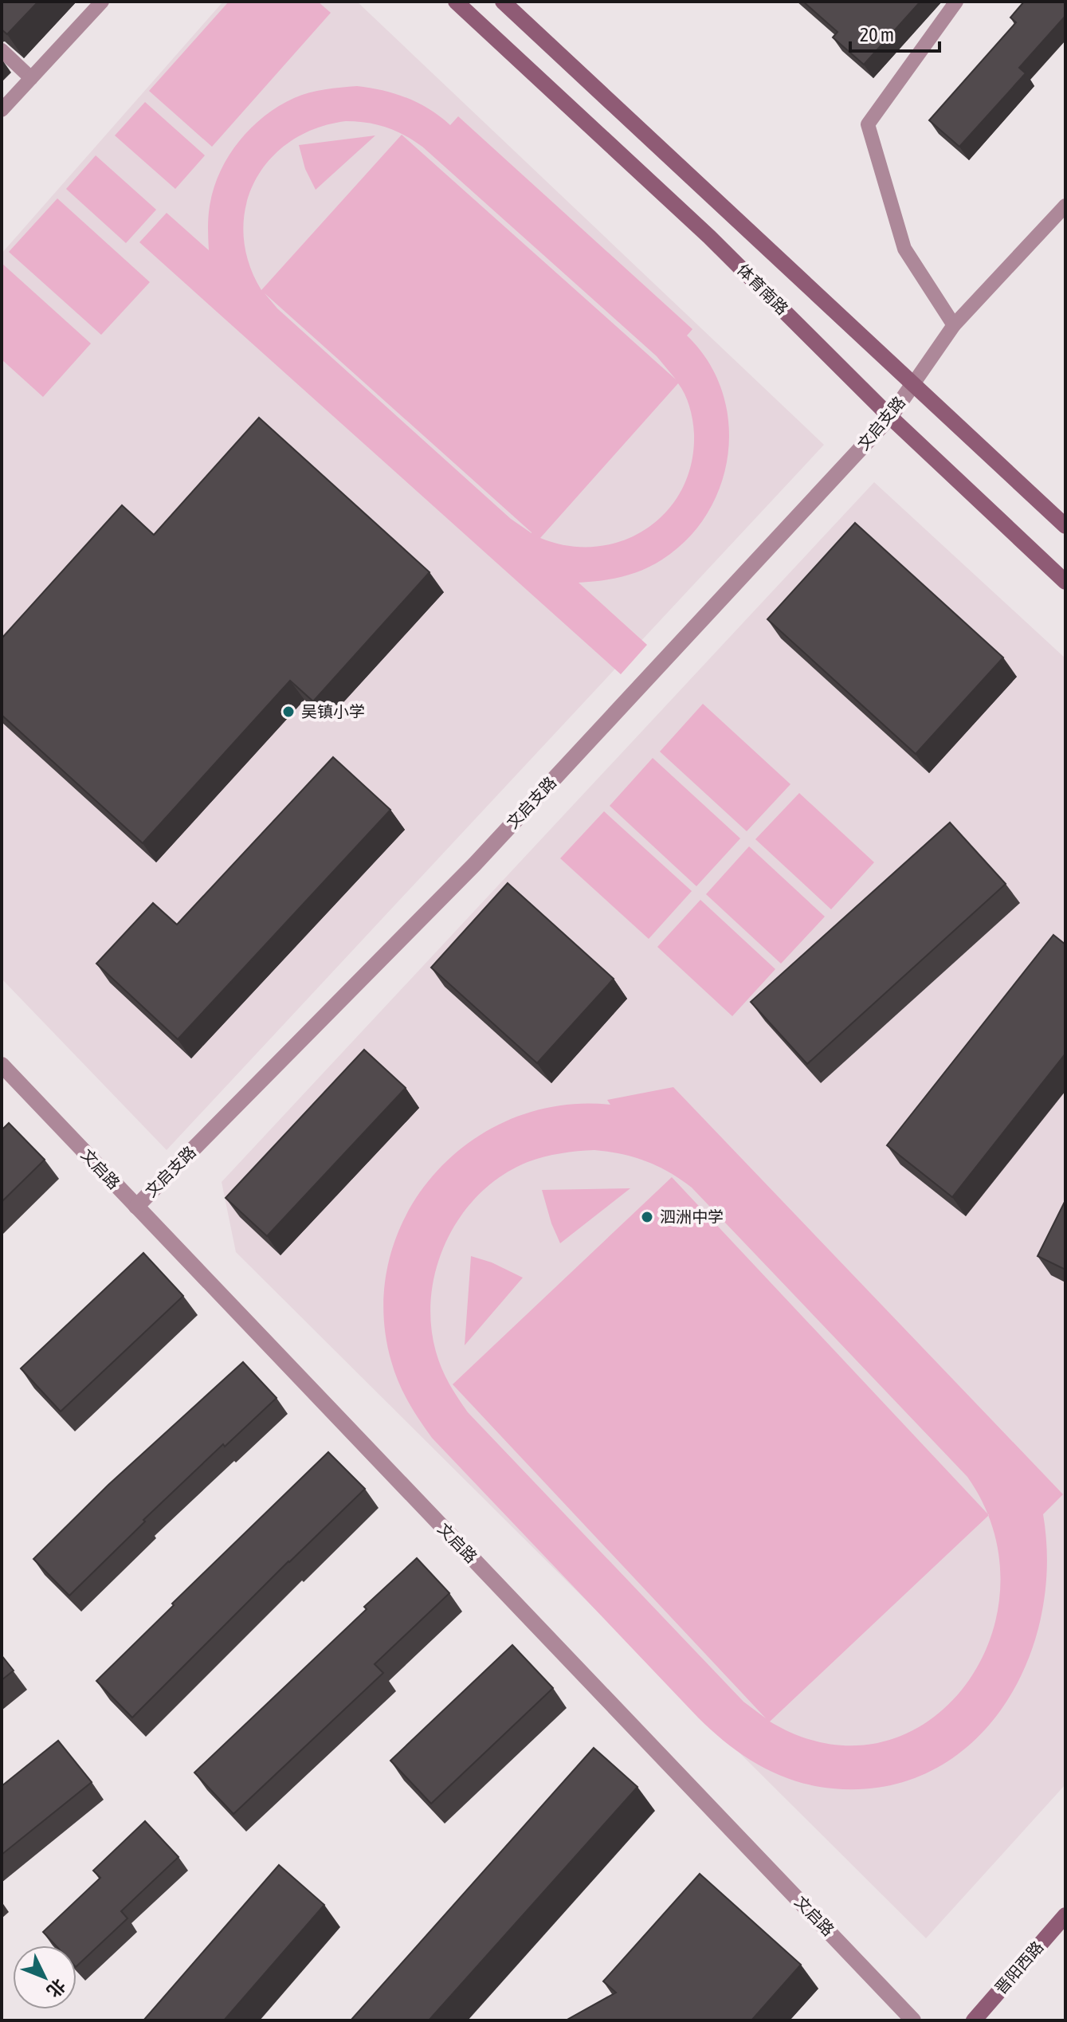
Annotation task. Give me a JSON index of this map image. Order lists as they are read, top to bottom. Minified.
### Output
{"streets":{"main road":["体育南路","晋阳西路"],"street":["文启支路","文启路"]},"crossings":[["体育南路","文启支路"],["文启支路","文启路"]],"places":["吴镇小学","泗洲中学"],"scale_bar":"20 m","north":"bottom right"}
